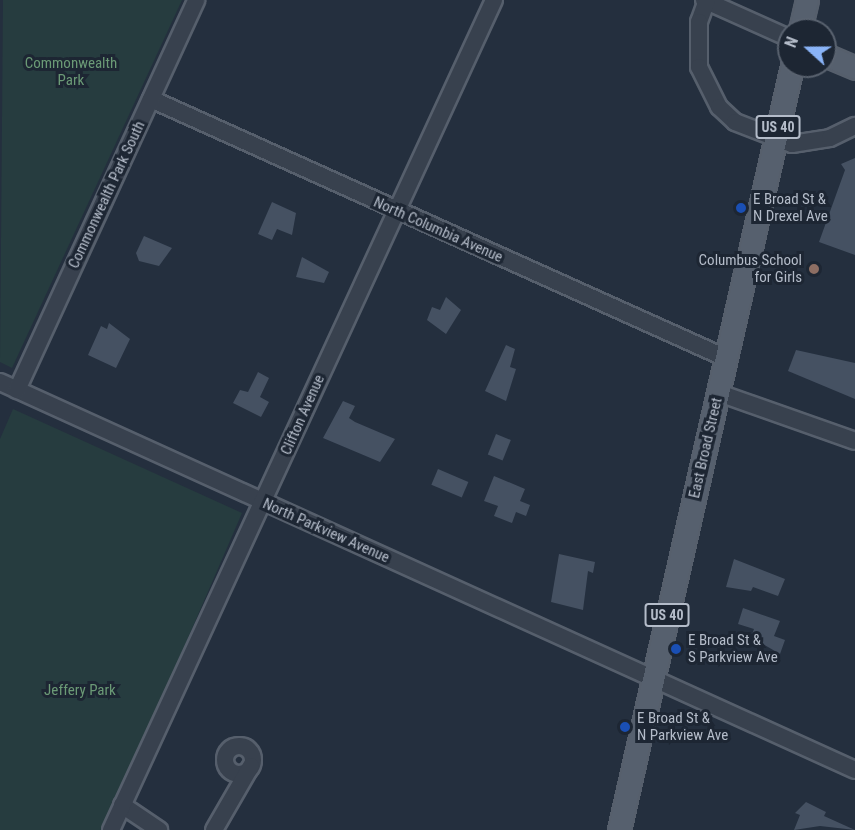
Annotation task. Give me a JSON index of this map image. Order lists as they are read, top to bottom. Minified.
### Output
{"streets":{"main road":["US 40","East Broad Street"],"street":["Commonwealth Park South","North Columbia Avenue","Clifton Avenue","North Parkview Avenue"]},"crossings":[["Commonwealth Park South","North Columbia Avenue"],["Commonwealth Park South","North Parkview Avenue"],["North Columbia Avenue","Clifton Avenue"],["North Columbia Avenue","East Broad Street"],["Clifton Avenue","North Parkview Avenue"],["East Broad Street","North Parkview Avenue"]],"parks":["Commonwealth Park","Jeffery Park"],"places":["E Broad St & N Drexel Ave","Columbus School for Girls","E Broad St & S Parkview Ave","E Broad St & N Parkview Ave"],"north":"left"}
